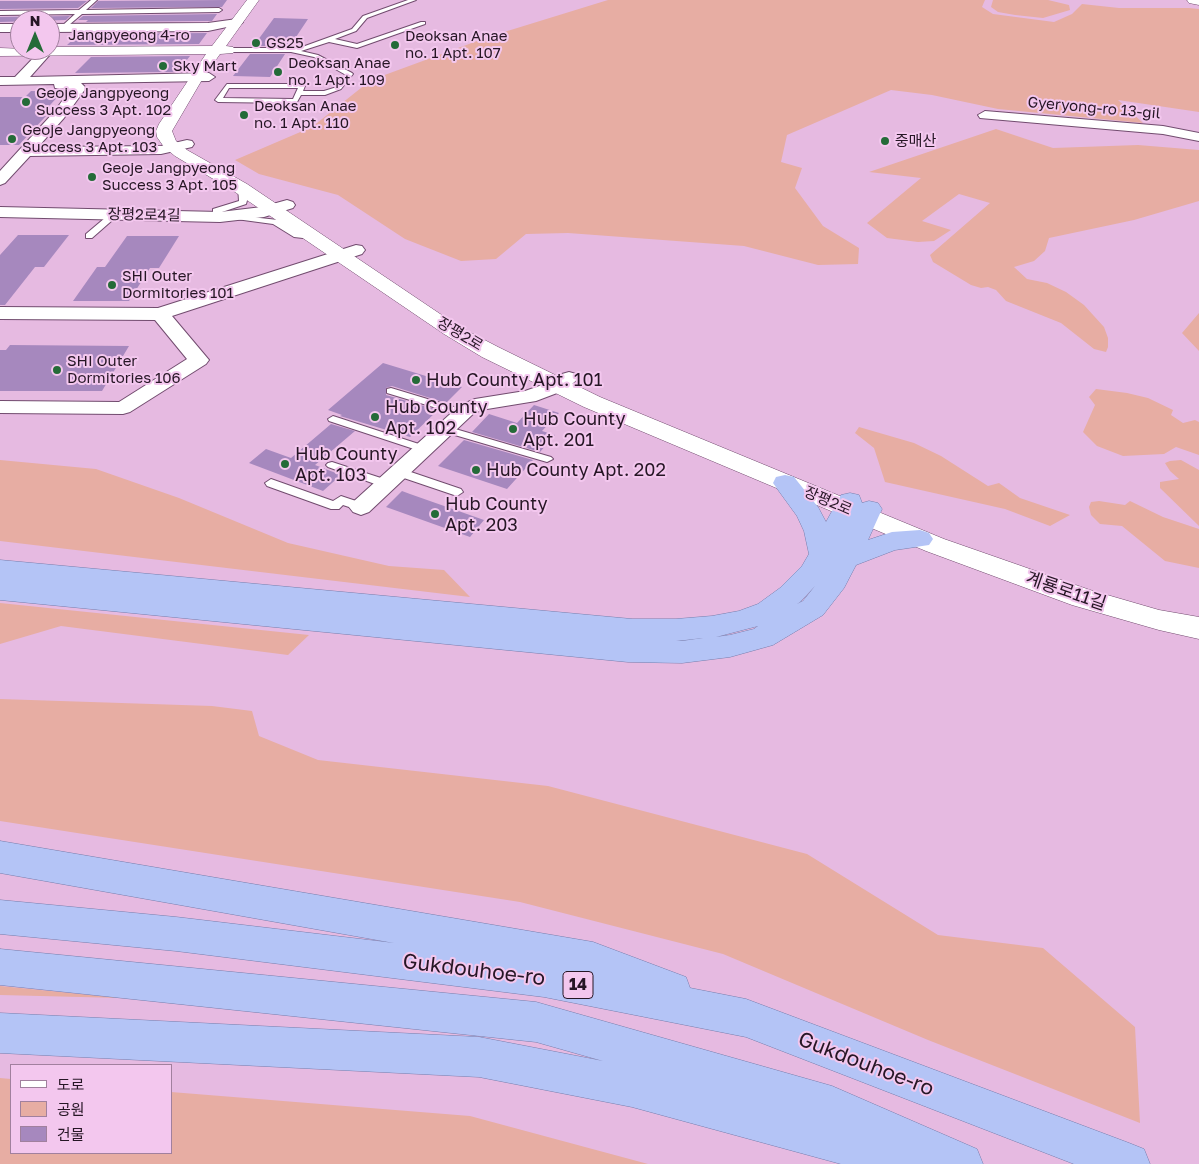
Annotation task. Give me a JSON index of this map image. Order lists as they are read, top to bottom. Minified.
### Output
{"streets":{"highway":["Gukdouhoe-ro","14"],"street":["Jangpyeong 4-ro","Gyeryong-ro 13-gil","장평2로4길","장평2로","계룡로11길"]},"crossings":[["장평2로4길","장평2로"],["장평2로","계룡로11길"]],"places":["GS25","Deoksan Anae no. 1 Apt. 107","Sky Mart","Deoksan Anae no. 1 Apt. 109","Geoje Jangpyeong Success 3 Apt. 102","Deoksan Anae no. 1 Apt. 110","Geoje Jangpyeong Success 3 Apt. 103","중매산","Geoje Jangpyeong Success 3 Apt. 105","SHI Outer Dormitories 101","SHI Outer Dormitories 106","Hub County Apt. 101","Hub County Apt. 102","Hub County Apt. 201","Hub County Apt. 103","Hub County Apt. 202","Hub County Apt. 203"],"legend":["도로","공원","건물"],"north":"top"}
